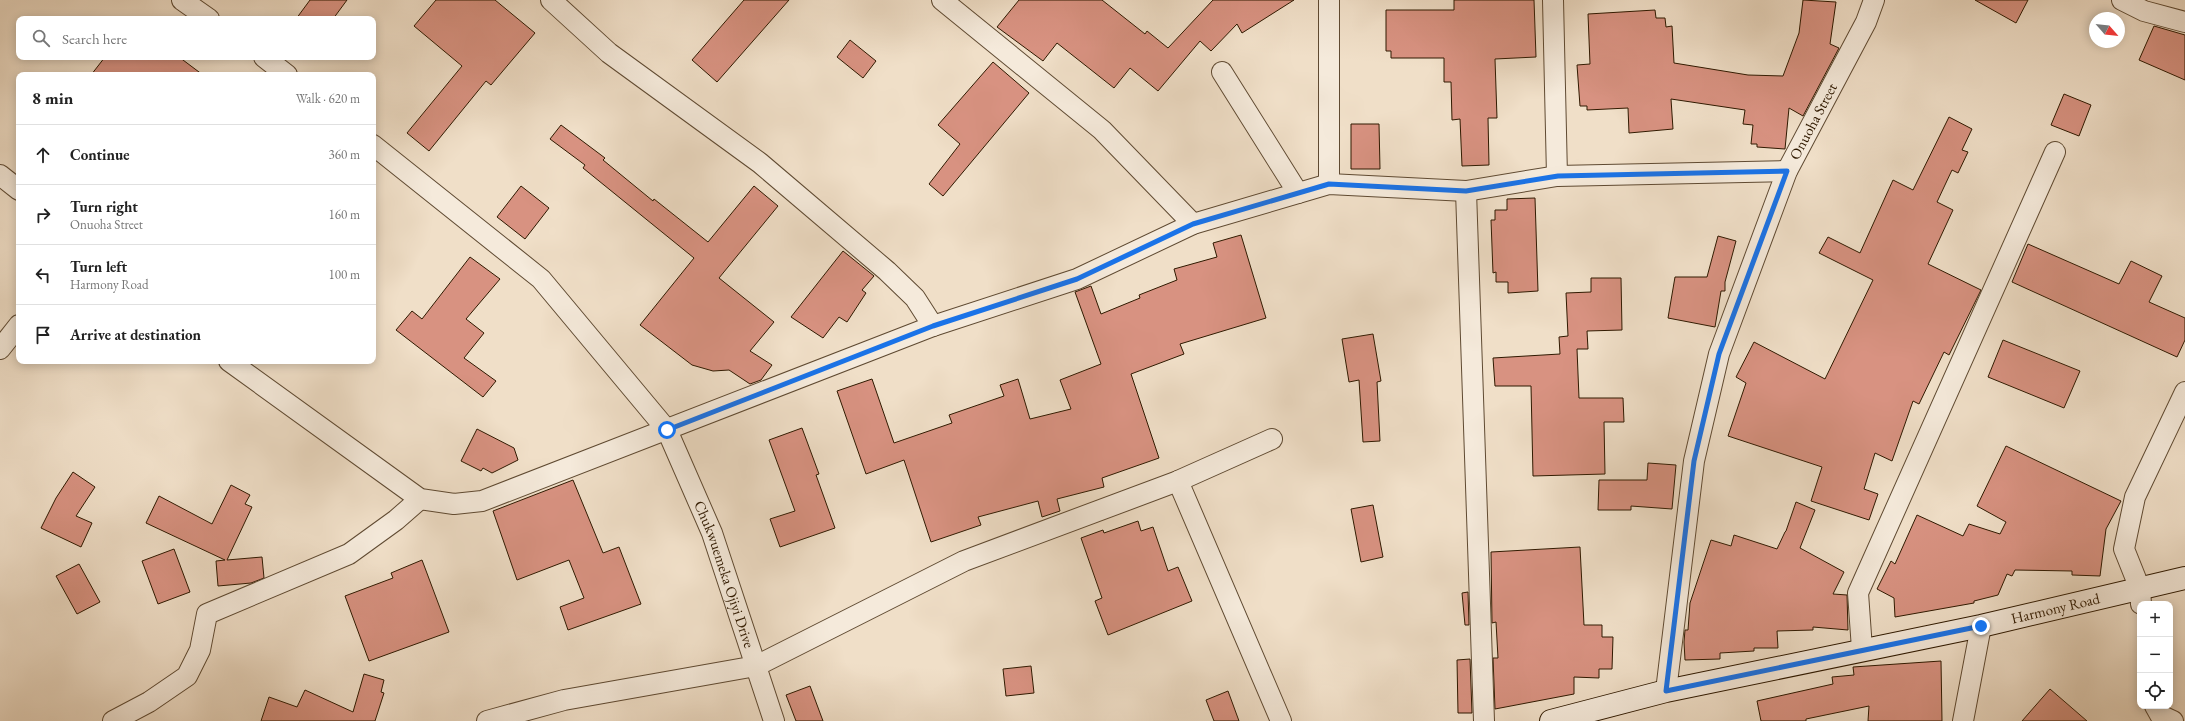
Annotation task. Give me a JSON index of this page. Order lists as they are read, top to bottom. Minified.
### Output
{"streets":{"main road":["Harmony Road"],"street":["Onuoha Street","Chukwuemeka Ojiyi Drive"]},"crossings":[["Onuoha Street","Harmony Road"]],"north":"bottom right","page":{"search":"Search here","heading":["8 min","Walk · 620 m"],"list":[["Continue","360 m"],["Turn right","Onuoha Street","160 m"],["Turn left","Harmony Road","100 m"],"Arrive at destination"],"map_buttons":["+","−"]}}
